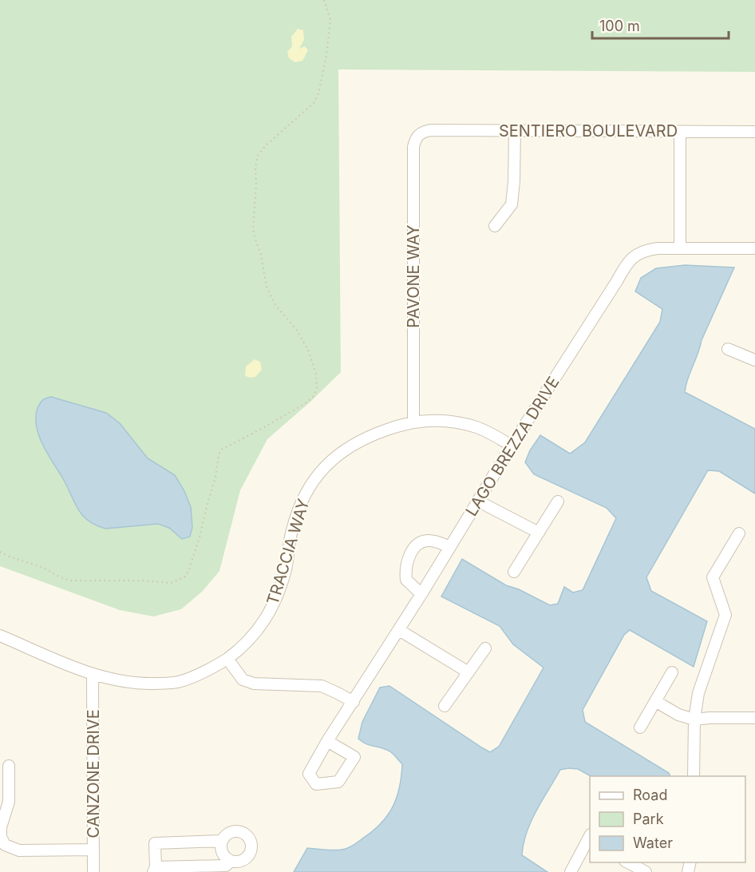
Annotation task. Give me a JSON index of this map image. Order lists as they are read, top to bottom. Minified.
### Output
{"streets":{"street":["SENTIERO BOULEVARD","PAVONE WAY","LAGO BREZZA DRIVE","TRACCIA WAY","CANZONE DRIVE"]},"crossings":[["SENTIERO BOULEVARD","PAVONE WAY"],["PAVONE WAY","TRACCIA WAY"],["LAGO BREZZA DRIVE","TRACCIA WAY"],["TRACCIA WAY","CANZONE DRIVE"]],"legend":["Road","Park","Water"],"scale_bar":"100 m"}
